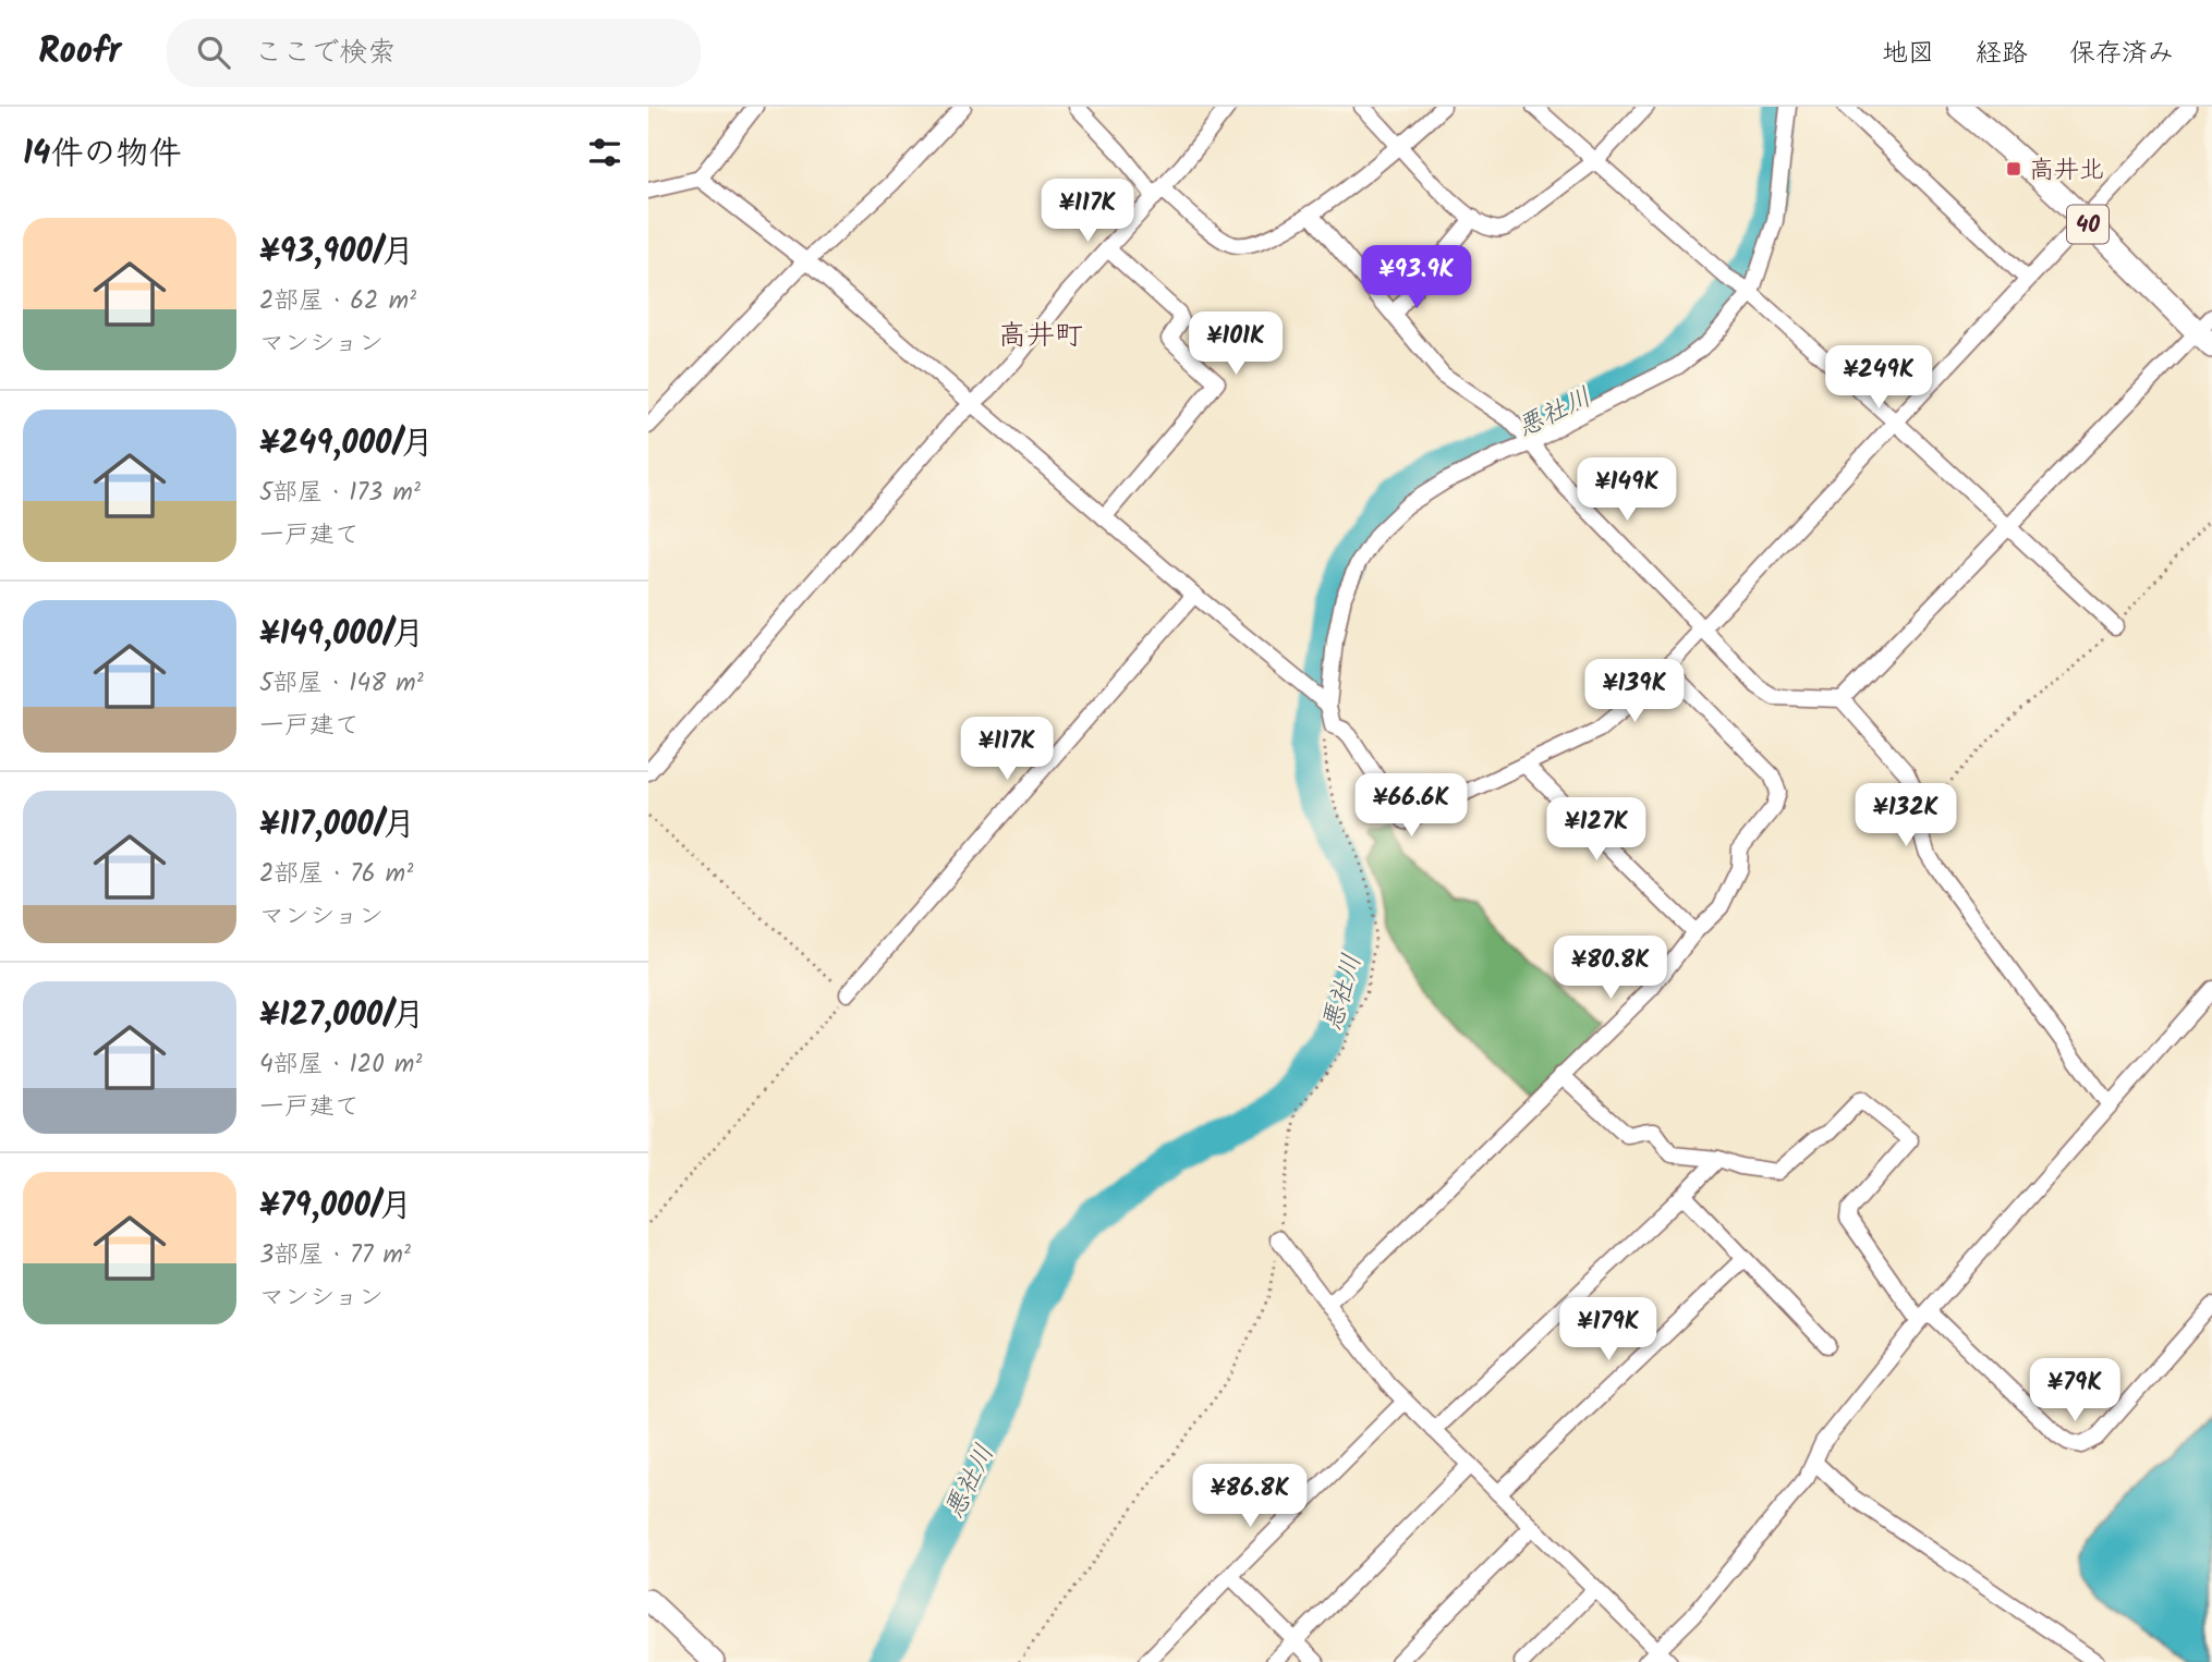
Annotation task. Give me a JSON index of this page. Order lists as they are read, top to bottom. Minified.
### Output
{"streets":{"main road":["40"]},"districts":["高井町"],"water":["悪社川"],"places":{"transit":["高井北"]},"page":{"header":"Roofr","search":"ここで検索","nav":["地図","経路","保存済み"],"heading":"14件の物件","price":["¥117K","¥93.9K","¥101K","¥249K","¥149K","¥139K","¥117K","¥66.6K","¥132K","¥127K","¥80.8K","¥179K","¥79K","¥86.8K"],"list":[{"name":"¥93,900/月","note":"2部屋 · 62 m² · マンション"},{"name":"¥249,000/月","note":"5部屋 · 173 m² · 一戸建て"},{"name":"¥149,000/月","note":"5部屋 · 148 m² · 一戸建て"},{"name":"¥117,000/月","note":"2部屋 · 76 m² · マンション"},{"name":"¥127,000/月","note":"4部屋 · 120 m² · 一戸建て"},{"name":"¥79,000/月","note":"3部屋 · 77 m² · マンション"}]}}
